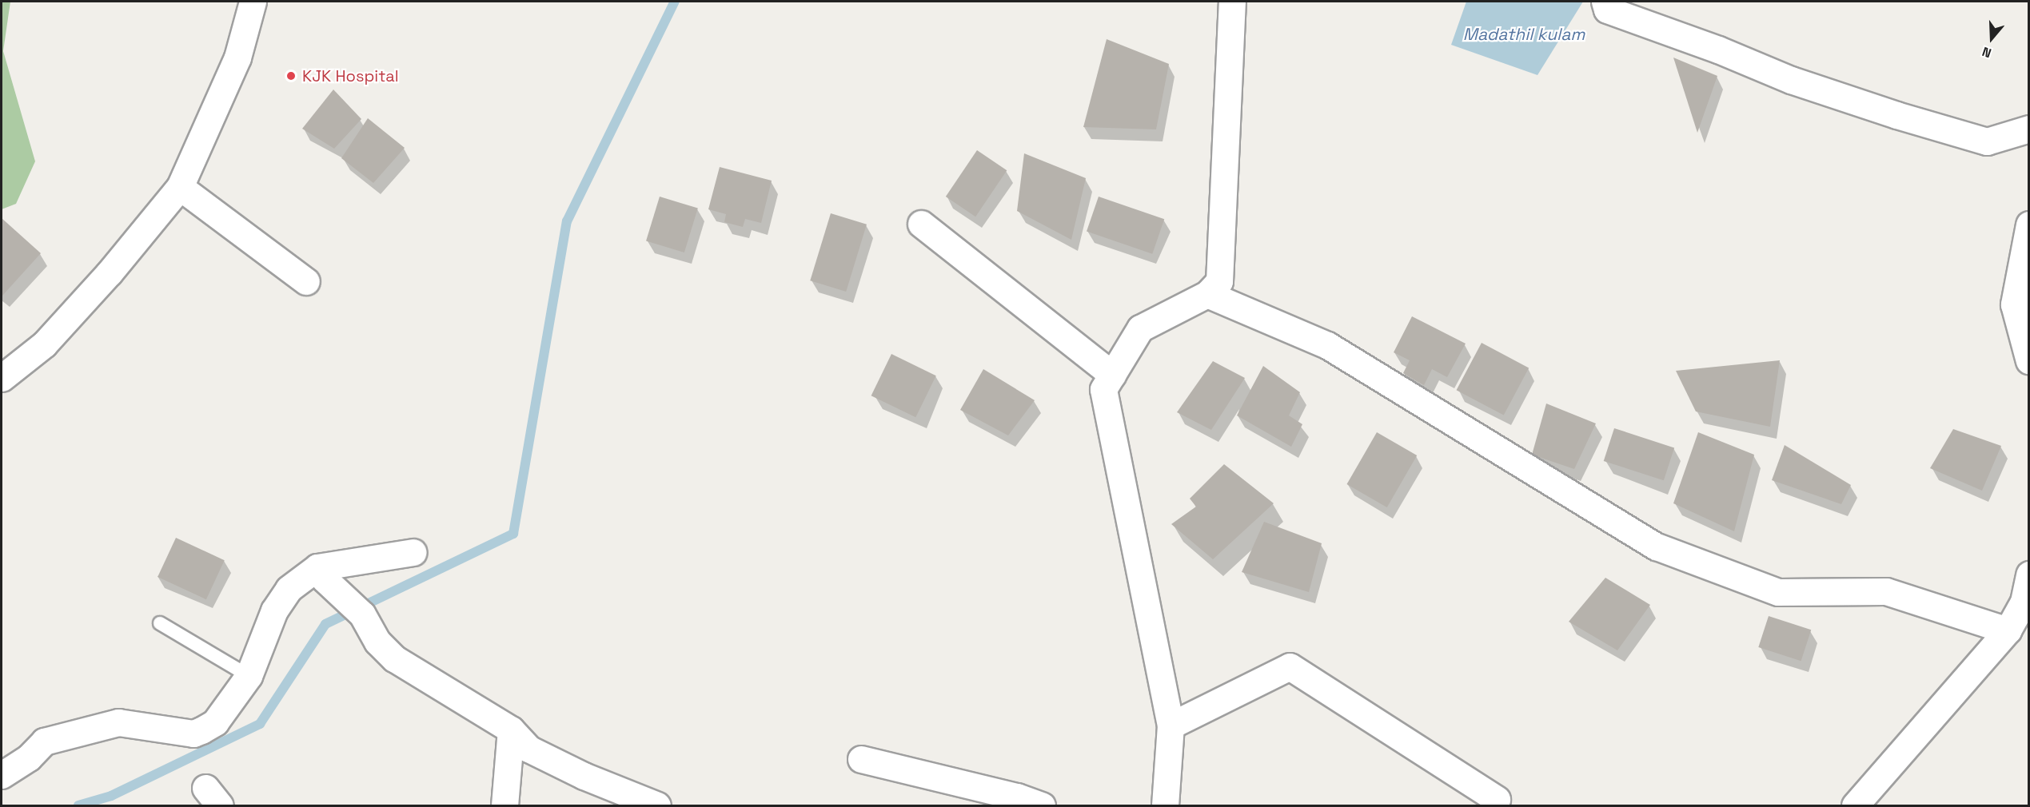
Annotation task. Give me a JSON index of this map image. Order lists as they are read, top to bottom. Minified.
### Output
{"water":["Madathil kulam"],"places":["KJK Hospital"],"north":"bottom"}
